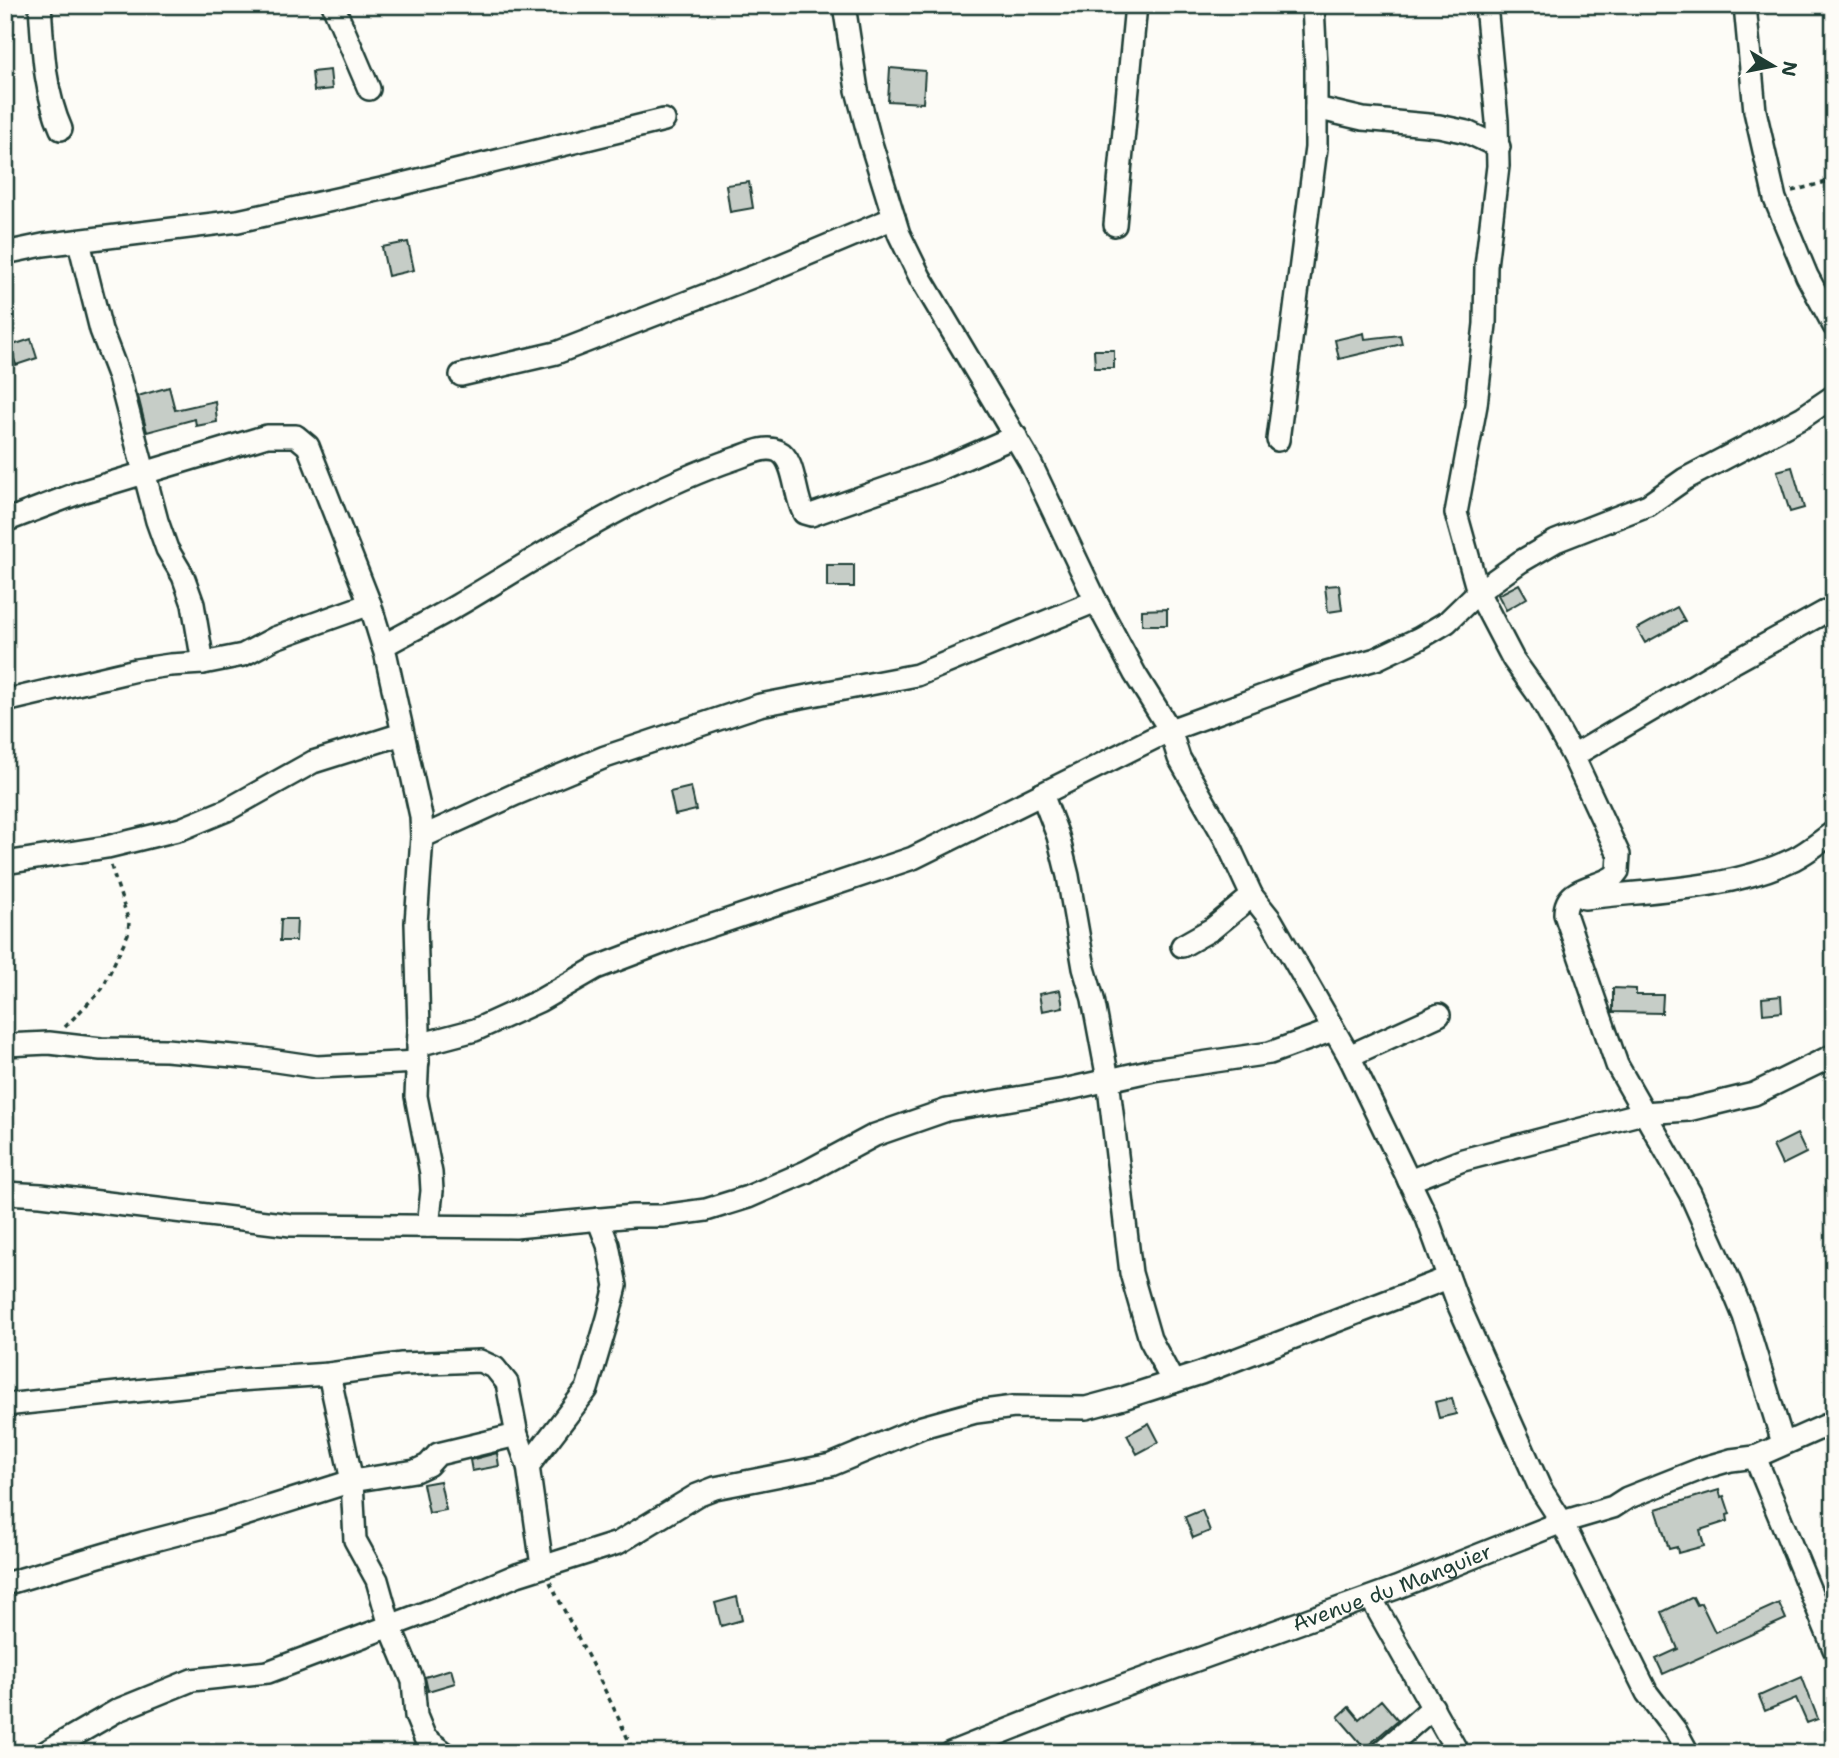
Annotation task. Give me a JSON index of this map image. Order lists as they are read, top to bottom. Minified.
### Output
{"streets":{"street":["Avenue du Manguier"]},"north":"right"}
